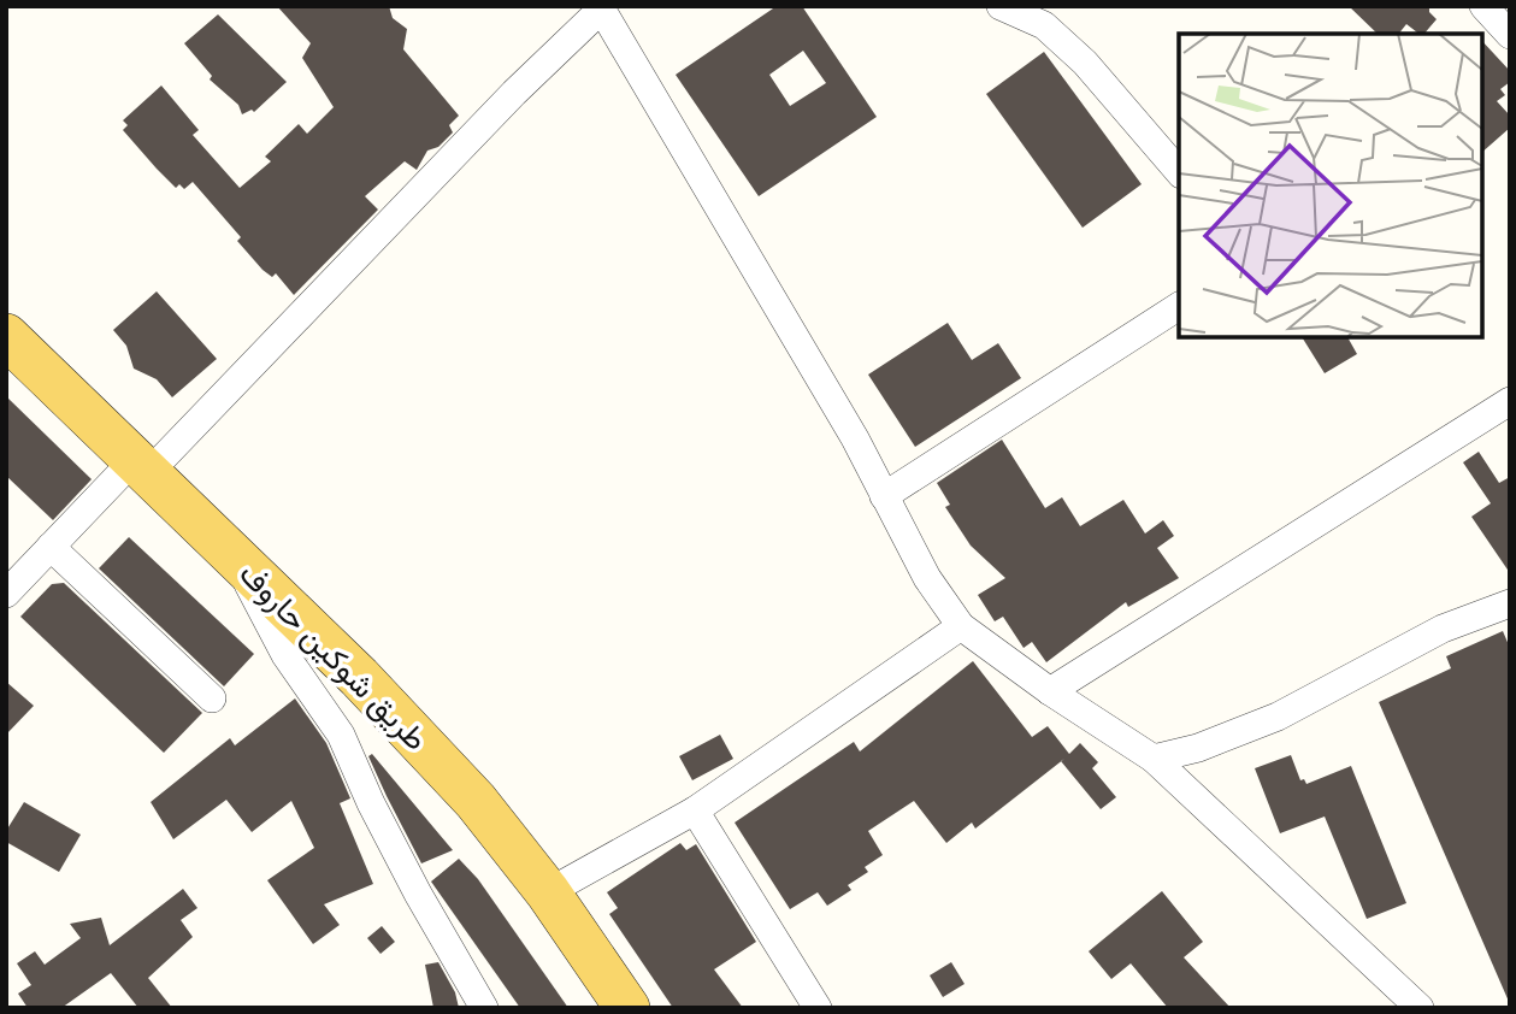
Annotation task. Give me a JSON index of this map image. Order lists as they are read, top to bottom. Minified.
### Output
{"streets":{"main road":["طريق شوكين حاروف"]}}
